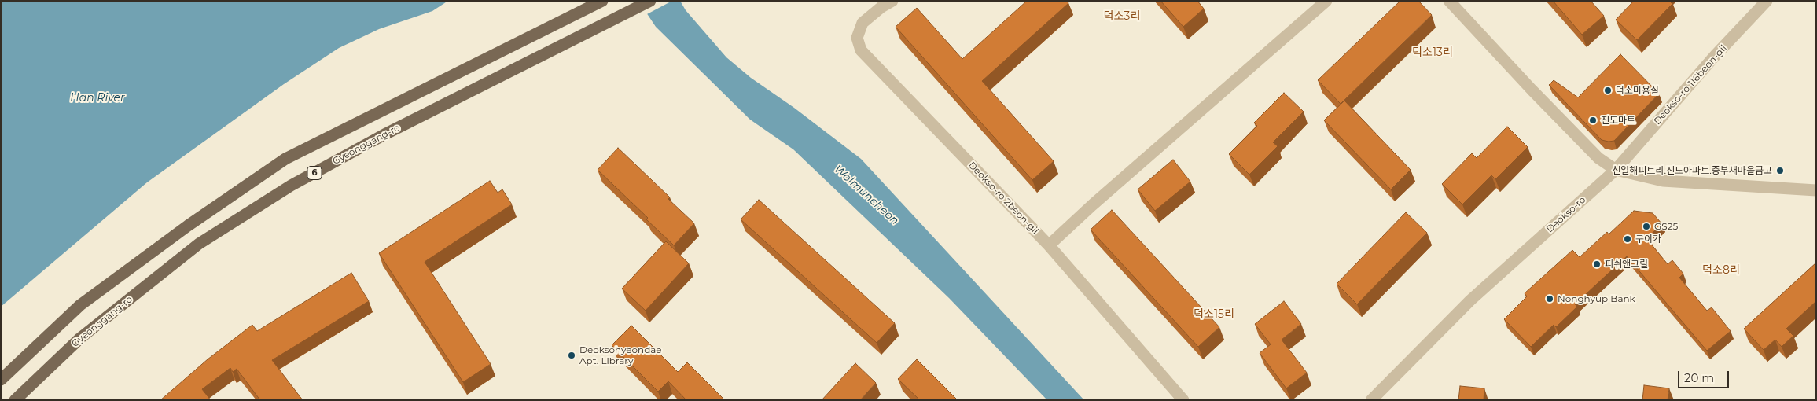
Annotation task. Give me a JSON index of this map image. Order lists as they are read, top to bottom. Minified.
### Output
{"streets":{"main road":["Gyeonggang-ro","6"],"street":["Deokso-ro 116beon-gil","Deokso-ro 2beon-gil","Deokso-ro"]},"crossings":[["Deokso-ro 116beon-gil","Deokso-ro"]],"districts":["덕소3리","덕소13리","덕소8리","덕소15리"],"water":["Han River","Wolmuncheon"],"places":["덕소미용실","진도마트","신일해피트리.진도아파트.중부새마을금고","GS25","구이가","피쉬앤그릴","Nonghyup Bank","Deoksohyeondae Apt. Library"],"scale_bar":"20 m"}
